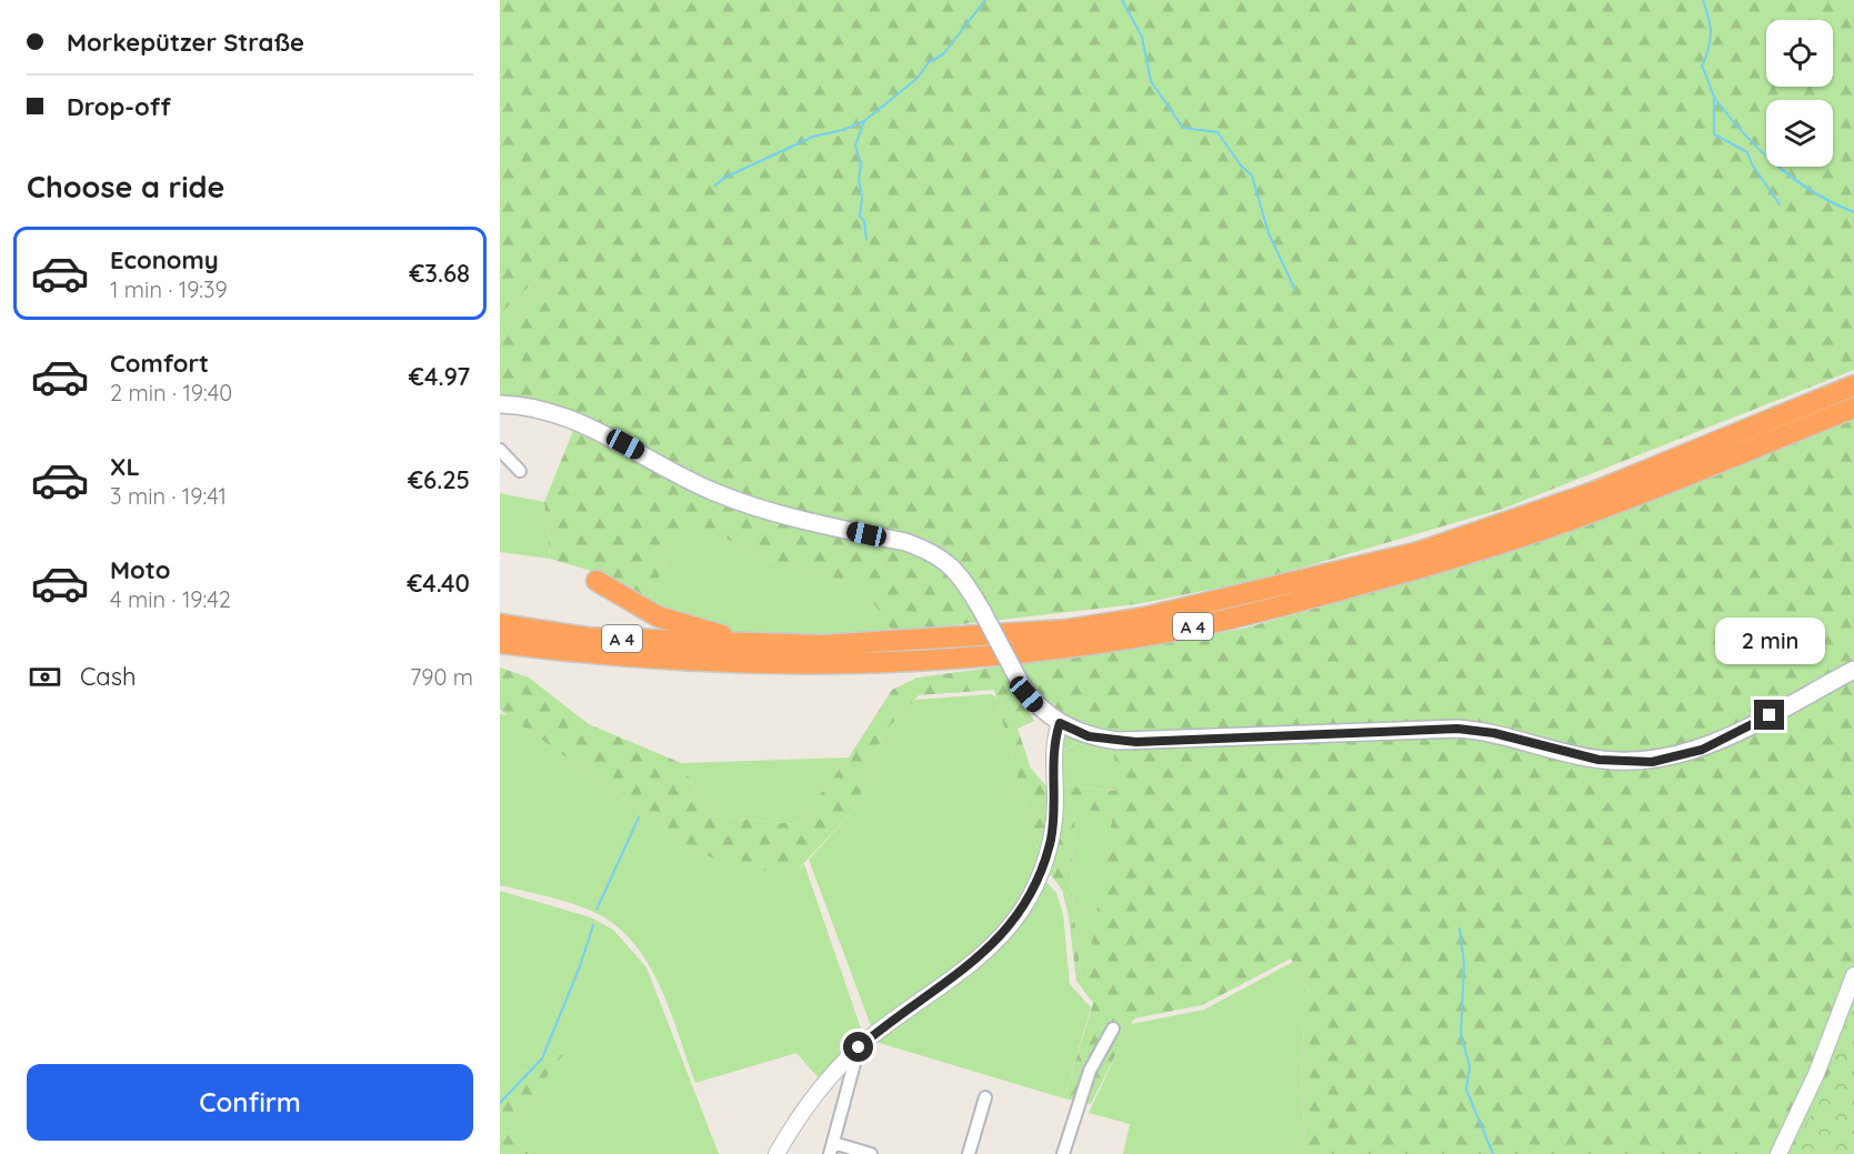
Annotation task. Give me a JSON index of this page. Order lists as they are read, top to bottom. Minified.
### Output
{"streets":{"highway":["A 4"]},"page":{"banner":["Morkepützer Straße","Drop-off"],"heading":"Choose a ride","list":[{"name":"Economy","note":"1 min · 19:39","value":"€3.68"},{"name":"Comfort","note":"2 min · 19:40","value":"€4.97"},{"name":"XL","note":"3 min · 19:41","value":"€6.25"},{"name":"Moto","note":"4 min · 19:42","value":"€4.40"}],"bubble":"2 min","pay":["Cash","790 m"],"buttons":"Confirm"}}
